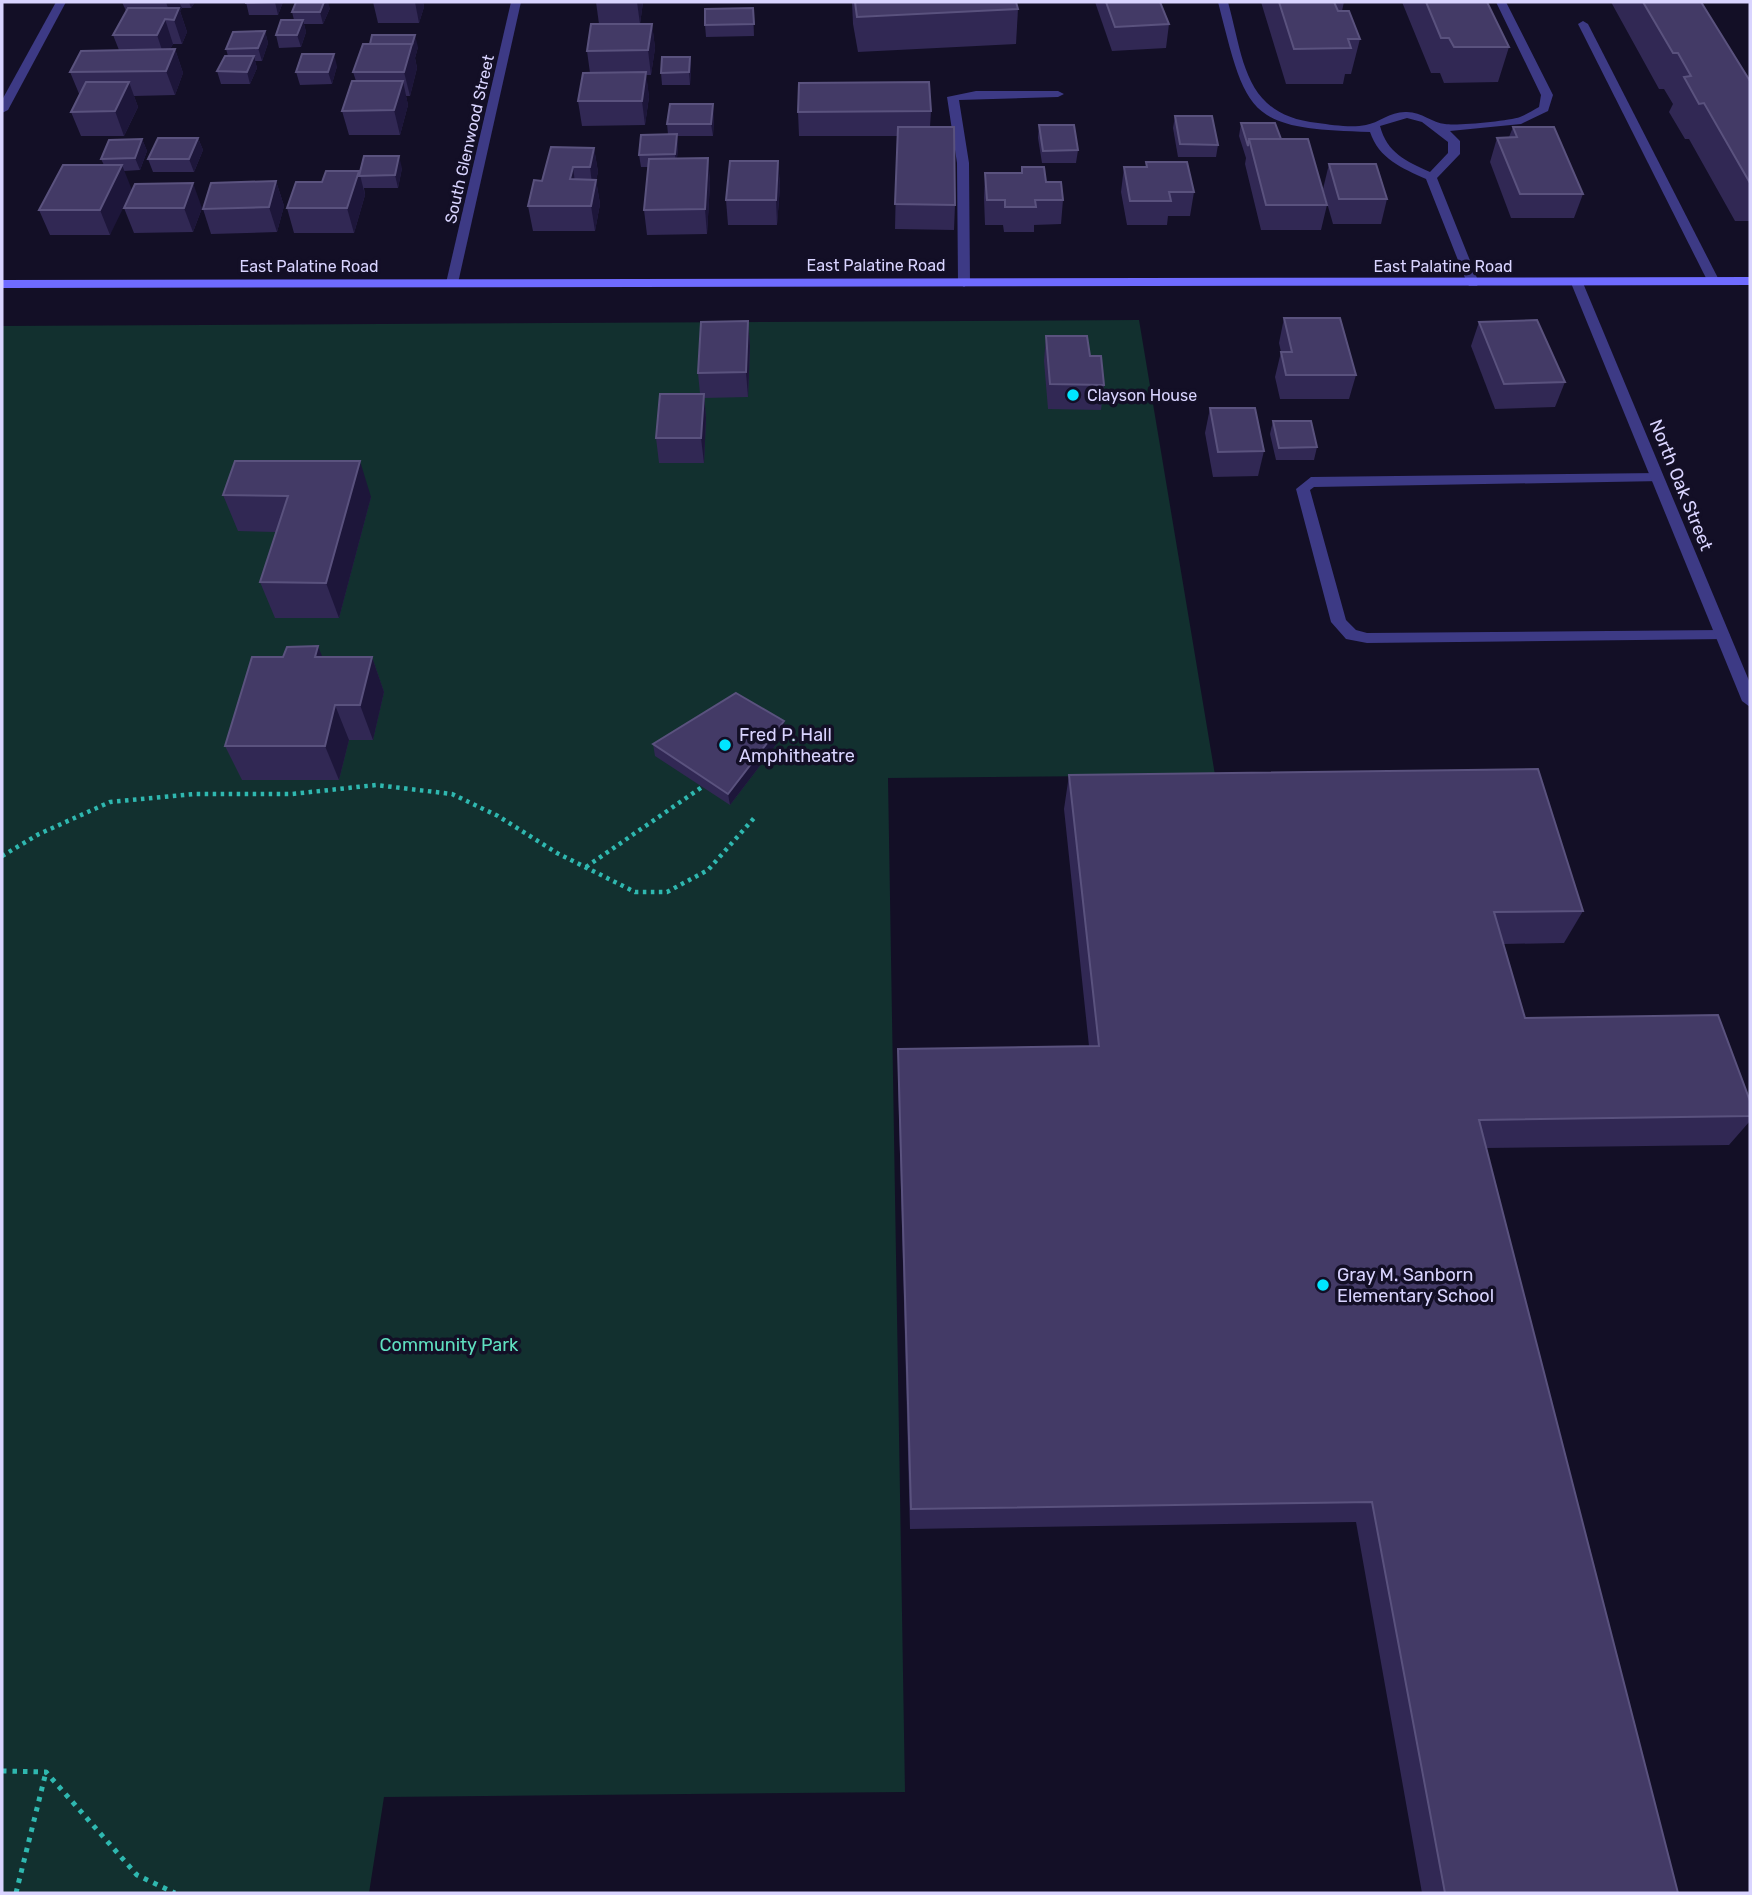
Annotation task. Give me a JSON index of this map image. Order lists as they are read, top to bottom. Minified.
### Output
{"streets":{"main road":["East Palatine Road"],"street":["South Glenwood Street","North Oak Street"]},"crossings":[["South Glenwood Street","East Palatine Road"],["East Palatine Road","North Oak Street"]],"parks":["Community Park"],"places":["Clayson House","Fred P. Hall Amphitheatre","Gray M. Sanborn Elementary School"]}
